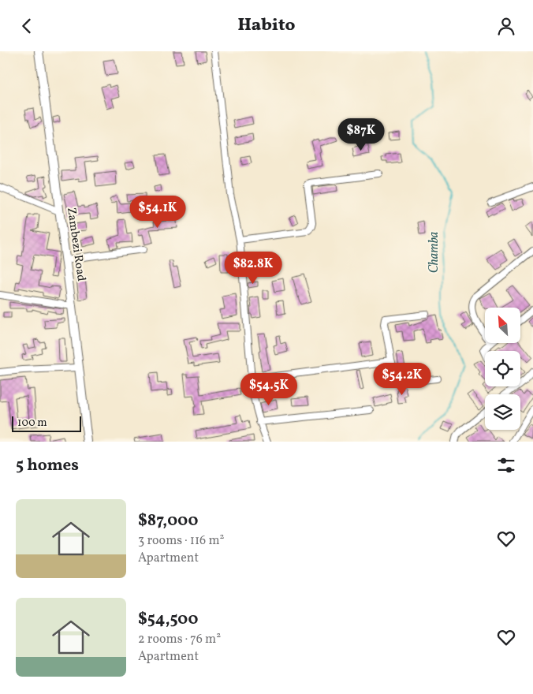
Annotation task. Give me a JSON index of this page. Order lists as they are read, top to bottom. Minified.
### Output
{"streets":{"main road":["Zambezi Road"]},"water":["Chamba"],"scale_bar":"100 m","north":"top left","page":{"header":"Habito","price":["$87K","$54.1K","$82.8K","$54.2K","$54.5K"],"scale":"100 m","heading":"5 homes","list":[{"name":"$87,000","note":"3 rooms · 116 m² · Apartment"},{"name":"$54,500","note":"2 rooms · 76 m² · Apartment"}]}}
